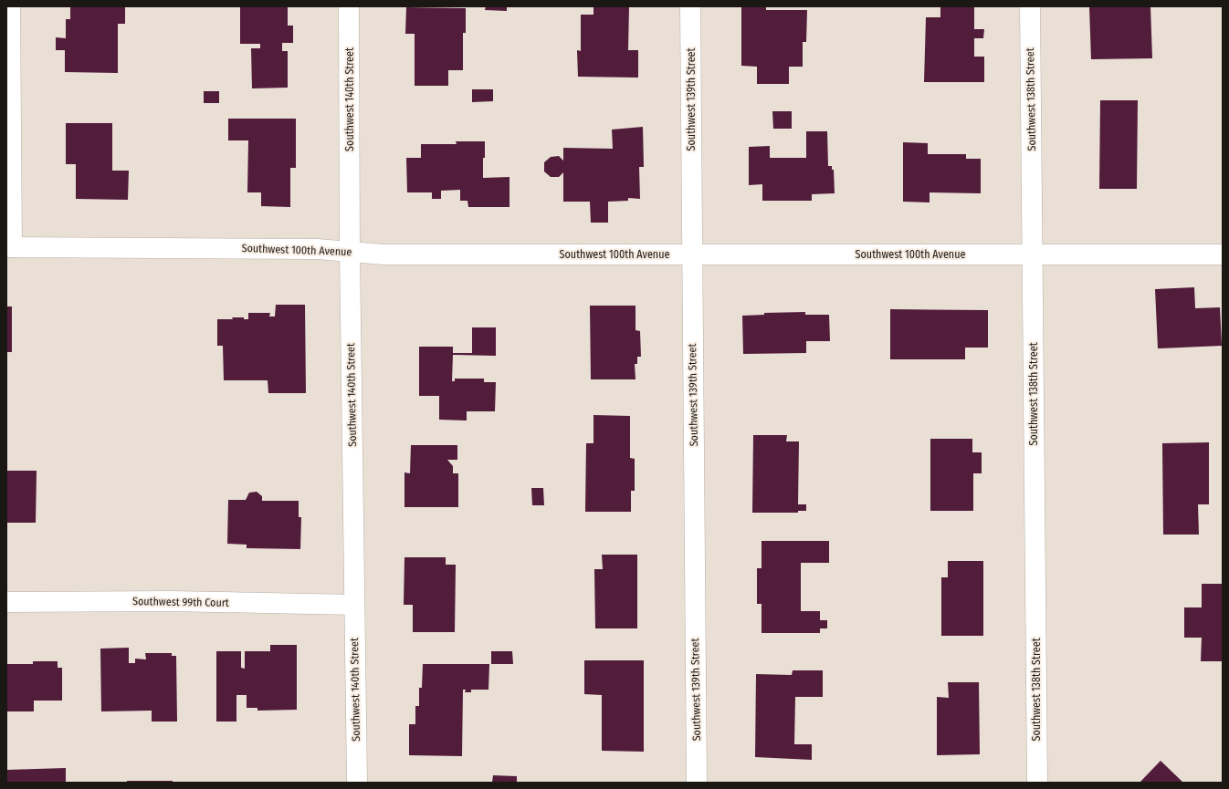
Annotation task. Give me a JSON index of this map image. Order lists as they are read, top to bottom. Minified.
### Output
{"streets":{"street":["Southwest 140th Street","Southwest 139th Street","Southwest 138th Street","Southwest 100th Avenue","Southwest 99th Court"]},"crossings":[["Southwest 140th Street","Southwest 100th Avenue"],["Southwest 140th Street","Southwest 99th Court"],["Southwest 139th Street","Southwest 100th Avenue"],["Southwest 138th Street","Southwest 100th Avenue"]]}
